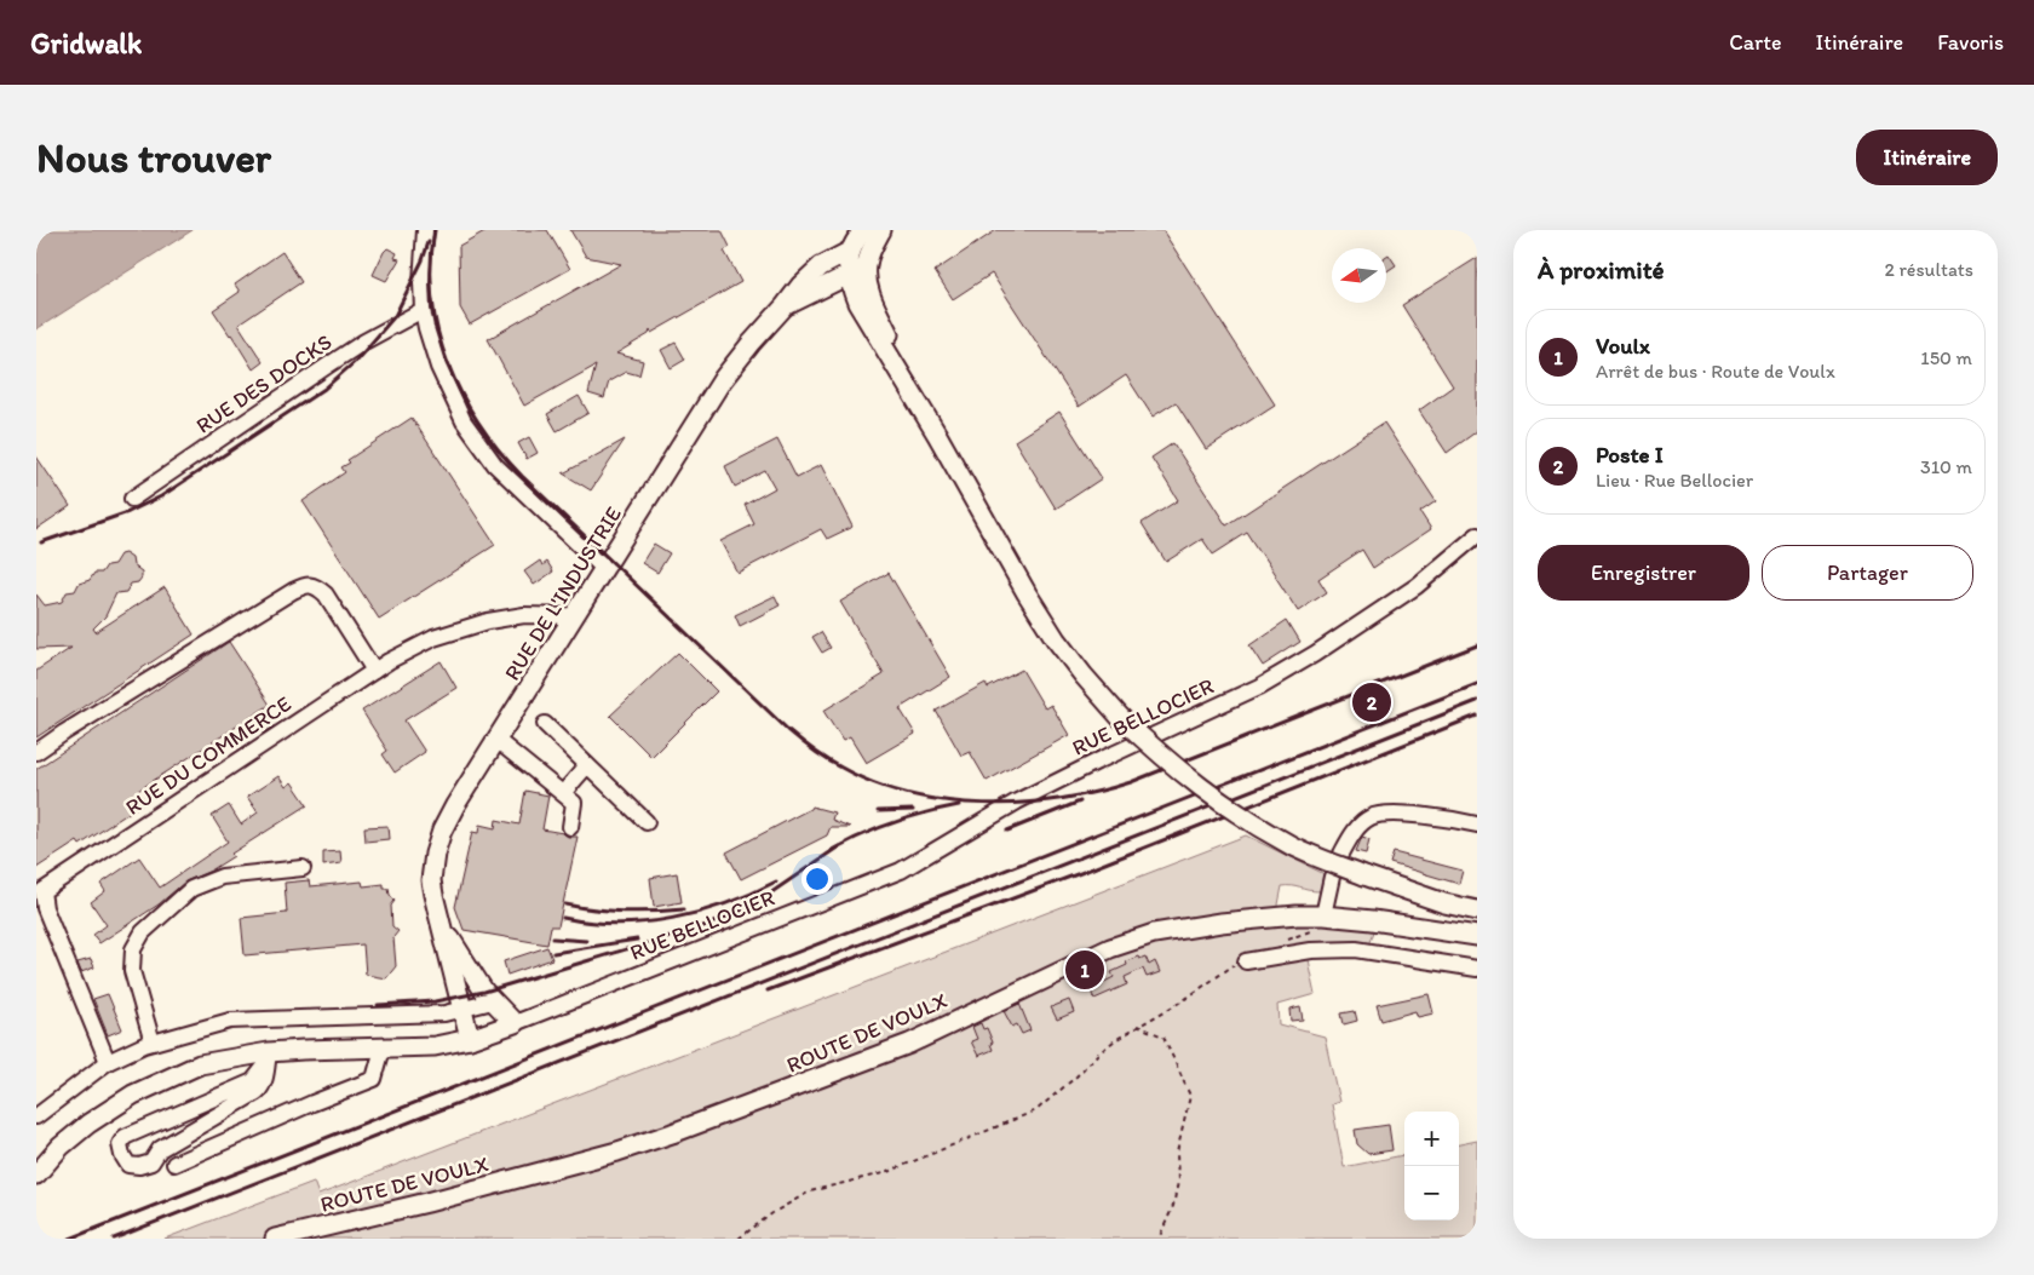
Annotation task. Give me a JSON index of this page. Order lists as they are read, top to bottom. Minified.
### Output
{"streets":{"main road":["RUE DE L'INDUSTRIE","RUE BELLOCIER","ROUTE DE VOULX"],"street":["RUE DES DOCKS","RUE DU COMMERCE"]},"crossings":[["RUE DE L'INDUSTRIE","RUE BELLOCIER"],["RUE DE L'INDUSTRIE","RUE DU COMMERCE"]],"north":"left","page":{"header":"Gridwalk","nav":["Carte","Itinéraire","Favoris"],"buttons":["Itinéraire",["Enregistrer","Partager"]],"title":"Nous trouver","heading":["À proximité","2 résultats"],"list":[{"mark":"1","name":"Voulx","note":"Arrêt de bus · Route de Voulx","value":"150 m"},{"mark":"2","name":"Poste I","note":"Lieu · Rue Bellocier","value":"310 m"}],"pins":["2","1"],"map_buttons":["+","−"]}}
